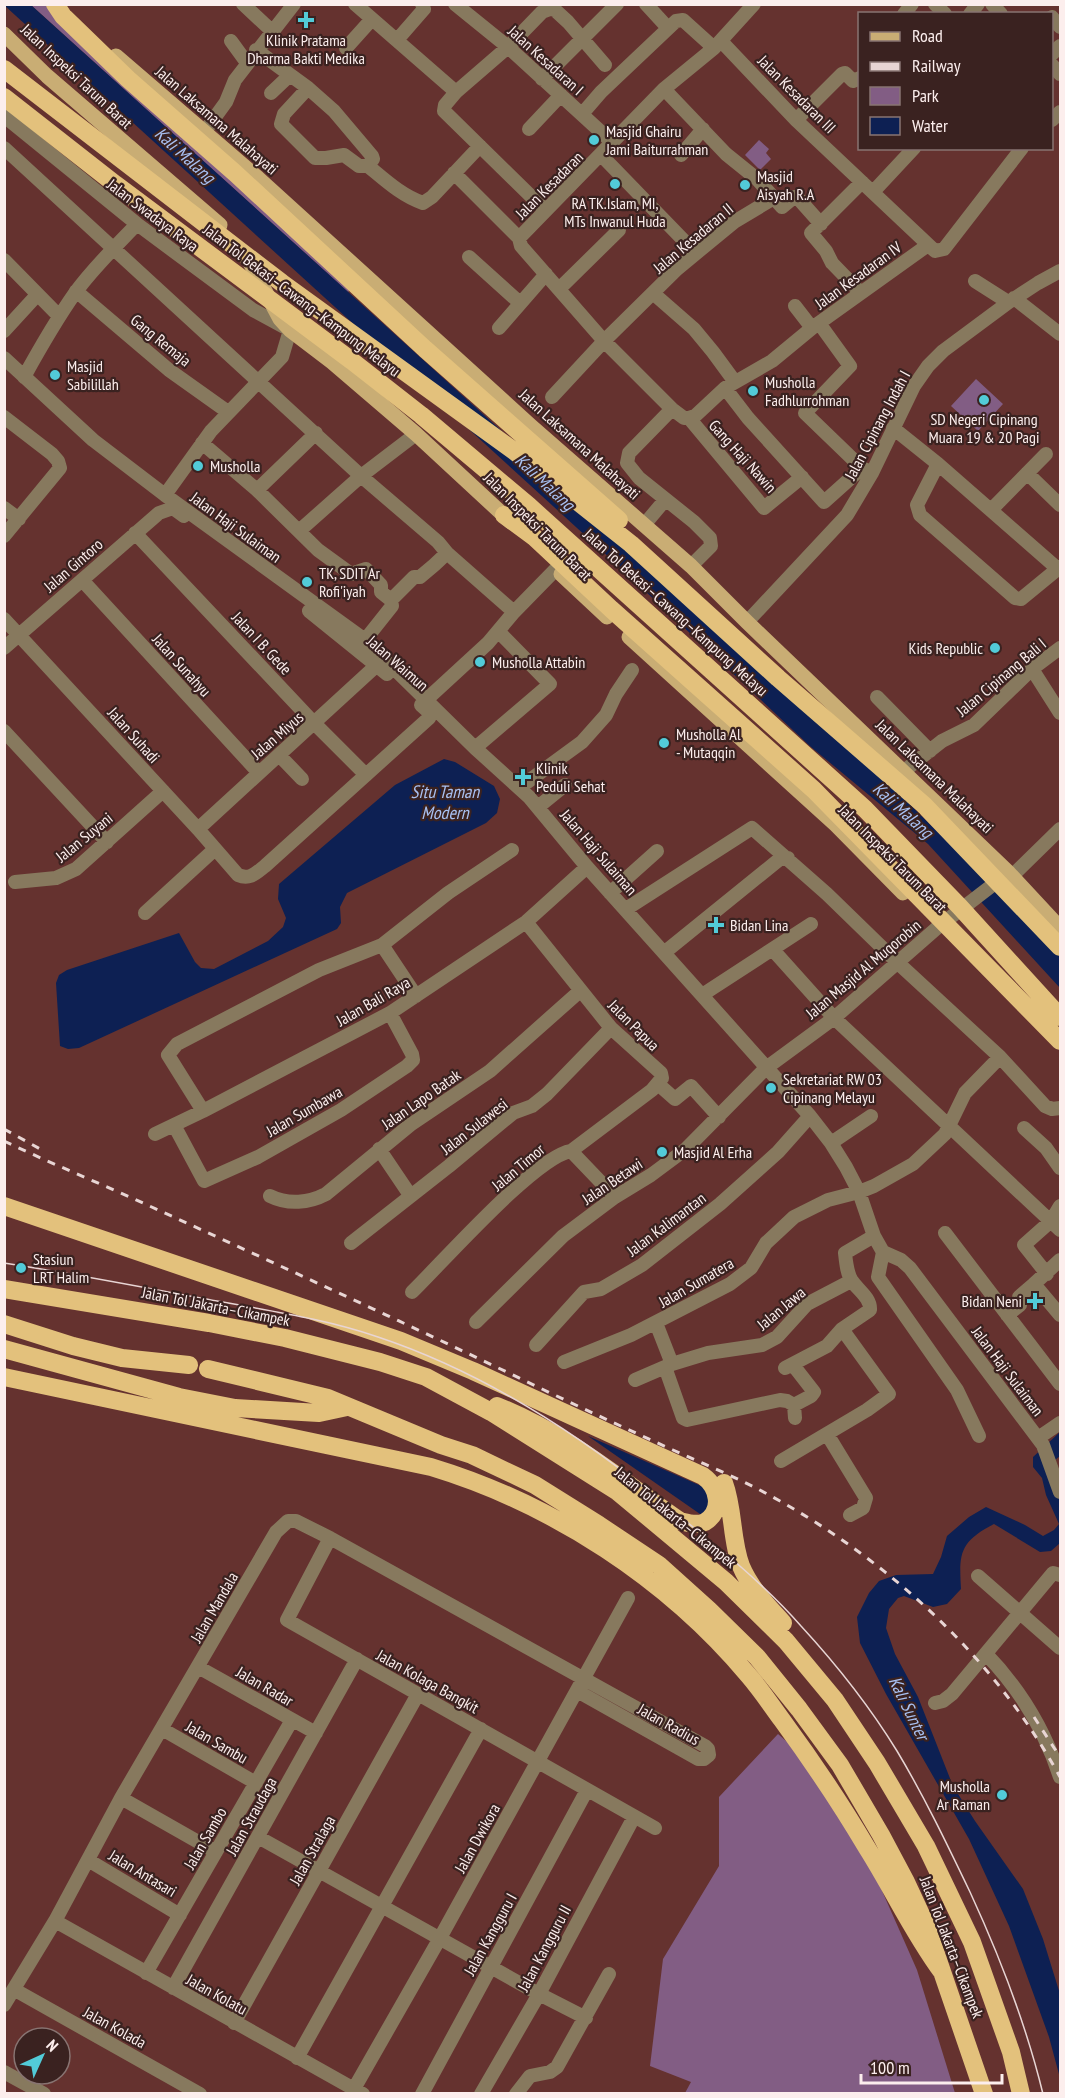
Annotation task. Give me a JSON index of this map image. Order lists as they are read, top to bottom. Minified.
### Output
{"streets":{"highway":["Jalan Tol Bekasi–Cawang–Kampung Melayu","Jalan Tol Jakarta–Cikampek"],"main road":["Jalan Inspeksi Tarum Barat","Jalan Laksamana Malahayati"],"street":["Jalan Kesadaran I","Jalan Kesadaran III","Jalan Kesadaran","Jalan Swadaya Raya","Jalan Kesadaran II","Jalan Kesadaran IV","Gang Remaja","Jalan Cipinang Indah I","Gang Haji Nawin","Jalan Haji Sulaiman","Jalan Gintoro","Jalan I B. Gede","Jalan Waimun","Jalan Sunahyu","Jalan Cipinang Bali I","Jalan Suhadi","Jalan Miyus","Jalan Suyani","Jalan Masjid Al Muqorobin","Jalan Bali Raya","Jalan Papua","Jalan Lapo Batak","Jalan Sumbawa","Jalan Sulawesi","Jalan Timor","Jalan Betawi","Jalan Kalimantan","Jalan Sumatera","Jalan Jawa","Jalan Mandala","Jalan Kolaga Bangkit","Jalan Radar","Jalan Radius","Jalan Sambu","Jalan Straudaga","Jalan Sambo","Jalan Dwikora","Jalan Stralaga","Jalan Antasari","Jalan Kangguru I","Jalan Kangguru II","Jalan Kolatu","Jalan Kolada"]},"crossings":[["Jalan Kesadaran I","Jalan Kesadaran"],["Jalan Inspeksi Tarum Barat","Jalan Swadaya Raya"],["Jalan Inspeksi Tarum Barat","Jalan Masjid Al Muqorobin"],["Jalan Kesadaran III","Jalan Kesadaran"],["Jalan Kesadaran III","Jalan Kesadaran IV"],["Jalan Laksamana Malahayati","Jalan Cipinang Indah I"],["Jalan Laksamana Malahayati","Jalan Cipinang Bali I"],["Jalan Laksamana Malahayati","Jalan Masjid Al Muqorobin"],["Jalan Kesadaran","Jalan Kesadaran II"],["Jalan Kesadaran","Jalan Kesadaran IV"],["Jalan Kesadaran","Gang Haji Nawin"],["Jalan Kesadaran IV","Gang Haji Nawin"],["Jalan Haji Sulaiman","Jalan Masjid Al Muqorobin"],["Jalan Haji Sulaiman","Jalan Bali Raya"],["Jalan Haji Sulaiman","Jalan Betawi"],["Jalan Haji Sulaiman","Jalan Kalimantan"],["Jalan Haji Sulaiman","Jalan Sumatera"],["Jalan Gintoro","Jalan I B. Gede"],["Jalan Gintoro","Jalan Waimun"],["Jalan Gintoro","Jalan Sunahyu"],["Jalan Gintoro","Jalan Suhadi"],["Jalan I B. Gede","Jalan Waimun"],["Jalan I B. Gede","Jalan Miyus"],["Jalan Waimun","Jalan Suhadi"],["Jalan Waimun","Jalan Miyus"],["Jalan Sunahyu","Jalan Miyus"],["Jalan Suhadi","Jalan Miyus"],["Jalan Suhadi","Jalan Suyani"],["Jalan Masjid Al Muqorobin","Jalan Betawi"],["Jalan Bali Raya","Jalan Papua"],["Jalan Bali Raya","Jalan Sumbawa"],["Jalan Papua","Jalan Lapo Batak"],["Jalan Papua","Jalan Sulawesi"],["Jalan Papua","Jalan Timor"],["Jalan Mandala","Jalan Kolaga Bangkit"],["Jalan Mandala","Jalan Radar"],["Jalan Mandala","Jalan Radius"],["Jalan Mandala","Jalan Sambu"],["Jalan Mandala","Jalan Dwikora"],["Jalan Mandala","Jalan Antasari"],["Jalan Mandala","Jalan Kolatu"],["Jalan Mandala","Jalan Kolada"],["Jalan Kolaga Bangkit","Jalan Straudaga"],["Jalan Kolaga Bangkit","Jalan Dwikora"],["Jalan Kolaga Bangkit","Jalan Stralaga"],["Jalan Kolaga Bangkit","Jalan Kangguru I"],["Jalan Kolaga Bangkit","Jalan Kangguru II"],["Jalan Radar","Jalan Straudaga"],["Jalan Radar","Jalan Sambo"],["Jalan Radius","Jalan Dwikora"],["Jalan Sambu","Jalan Sambo"],["Jalan Straudaga","Jalan Kolatu"],["Jalan Sambo","Jalan Antasari"],["Jalan Sambo","Jalan Kolatu"],["Jalan Dwikora","Jalan Kolatu"],["Jalan Stralaga","Jalan Kolatu"]],"water":["Kali Malang","Situ Taman Modern","Kali Sunter"],"places":{"health":["Klinik Pratama Dharma Bakti Medika","Klinik Peduli Sehat","Bidan Lina","Bidan Neni"],"other":["Masjid Ghairu Jami Baiturrahman","RA TK.Islam, MI, MTs Inwanul Huda","Masjid Aisyah R.A","Masjid Sabilillah","Musholla Fadhlurrohman","SD Negeri Cipinang Muara 19 & 20 Pagi","Musholla","TK, SDIT Ar Rofi'iyah","Kids Republic","Musholla Attabin","Musholla Al - Mutaqqin","Sekretariat RW 03 Cipinang Melayu","Masjid Al Erha","Stasiun LRT Halim","Musholla Ar Raman"]},"legend":["Road","Railway","Park","Water"],"scale_bar":"100 m","north":"top right"}
